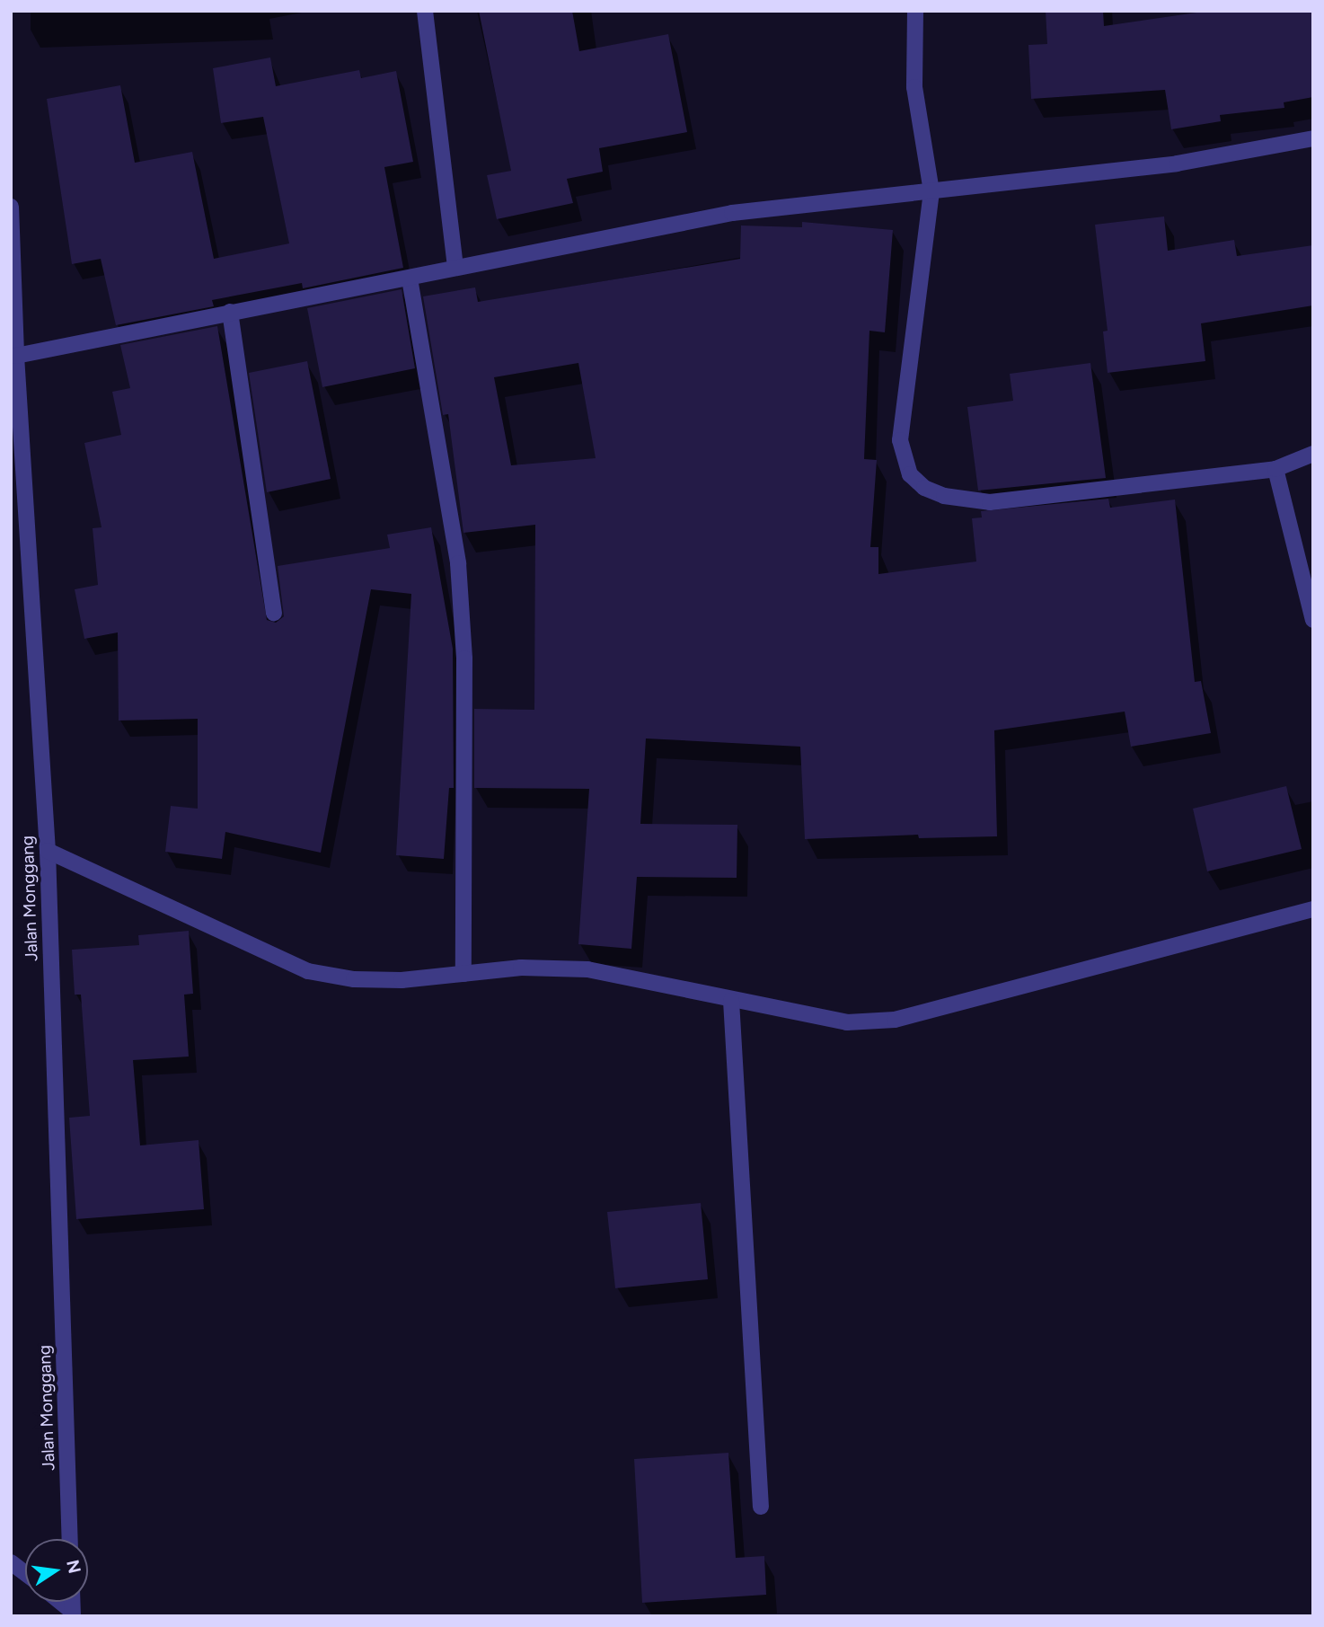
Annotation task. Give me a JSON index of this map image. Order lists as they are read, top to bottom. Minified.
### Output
{"streets":{"street":["Jalan Monggang"]},"north":"right"}
